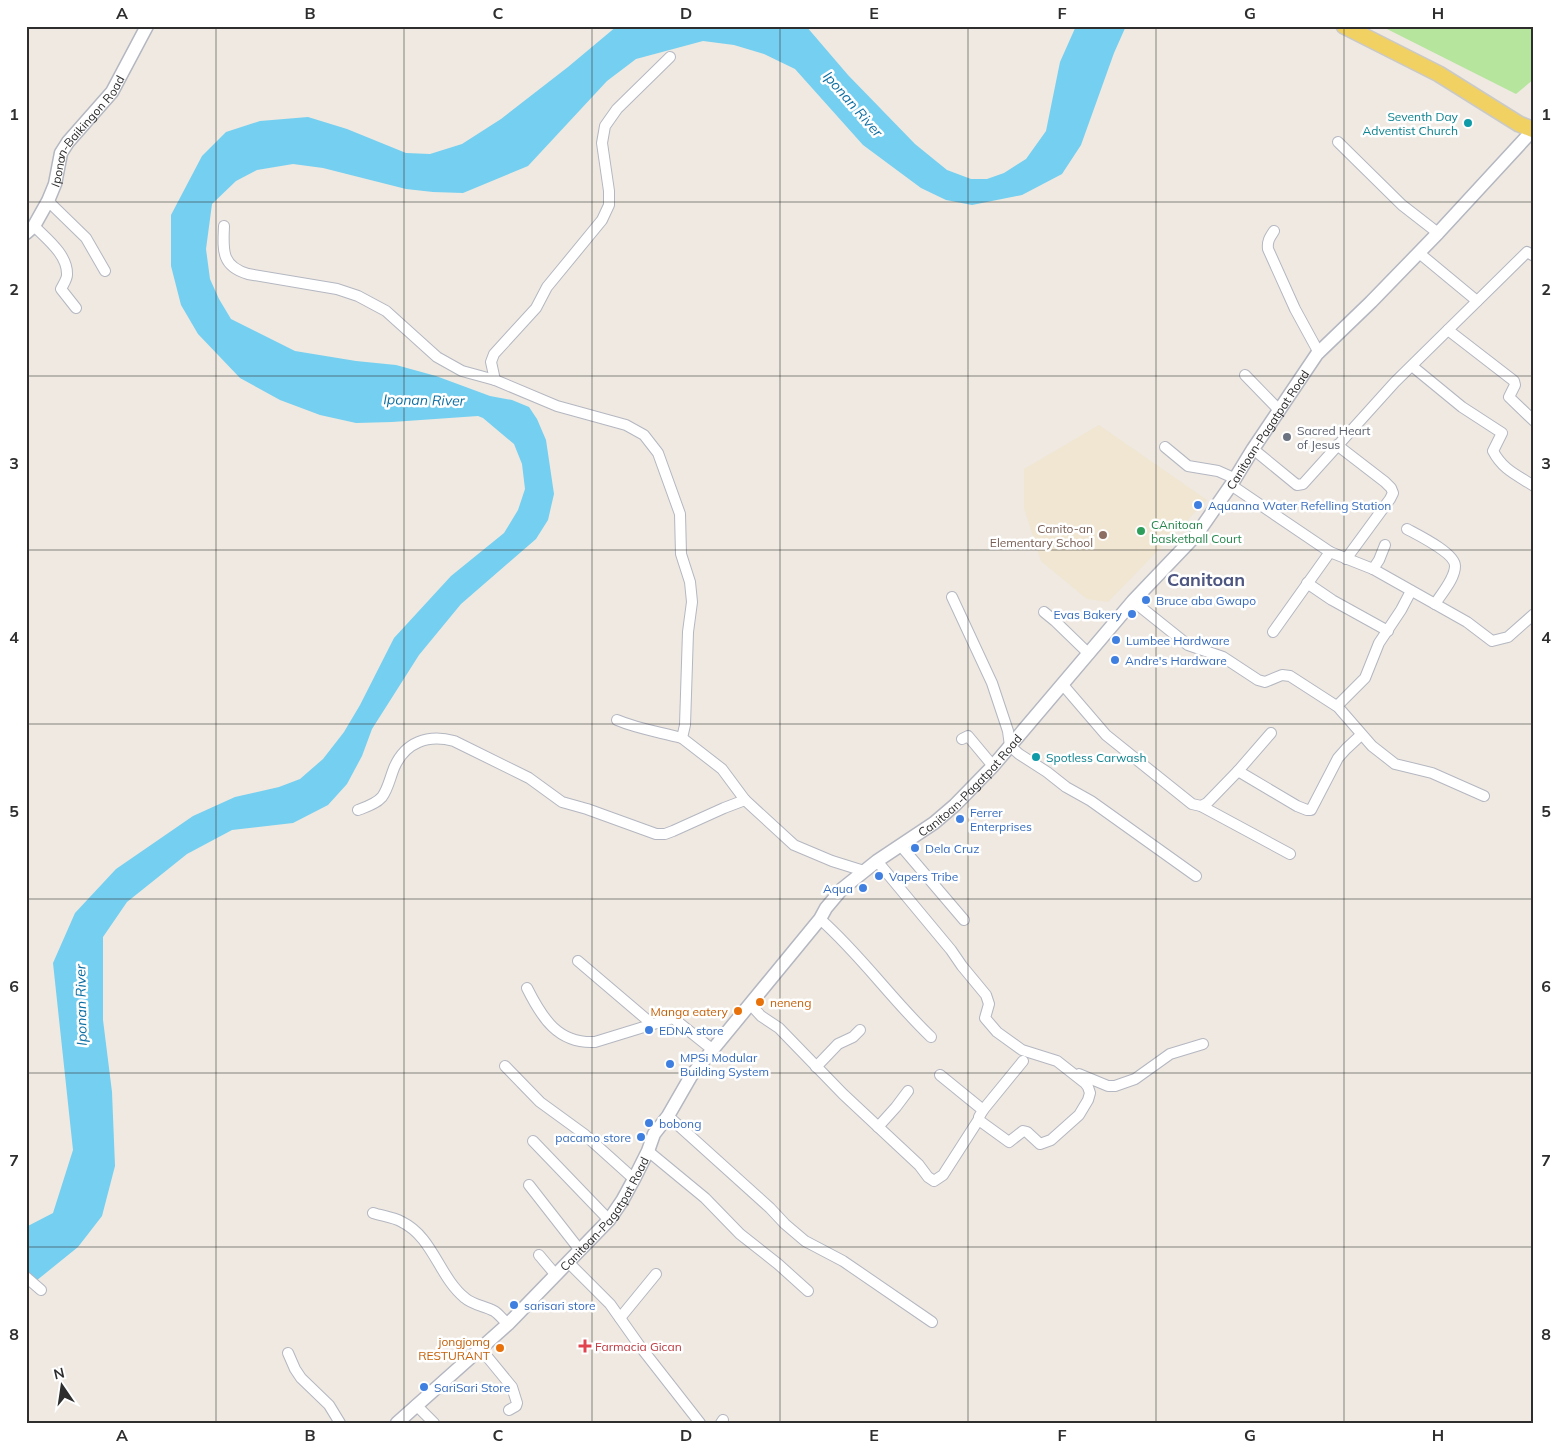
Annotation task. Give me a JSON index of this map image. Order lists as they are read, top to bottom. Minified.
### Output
{"streets":{"street":["Iponan-Baikingon Road","Canitoan-Pagatpat Road"]},"districts":["Canitoan"],"water":["Iponan River"],"places":{"other":["Seventh Day Adventist Church","Sacred Heart of Jesus","Aquanna Water Refelling Station","CAnitoan basketball Court","Canito-an Elementary School","Bruce aba Gwapo","Evas Bakery","Lumbee Hardware","Andre's Hardware","Spotless Carwash","Ferrer Enterprises","Dela Cruz","Vapers Tribe","Aqua","neneng","Manga eatery","EDNA store","MPSi Modular Building System","bobong","pacamo store","sarisari store","jongjomg RESTURANT","SariSari Store"],"health":["Farmacia Gican"]},"north":"top","grid":{"columns":["A","B","C","D","E","F","G","H"],"rows":["1","2","3","4","5","6","7","8"]}}
